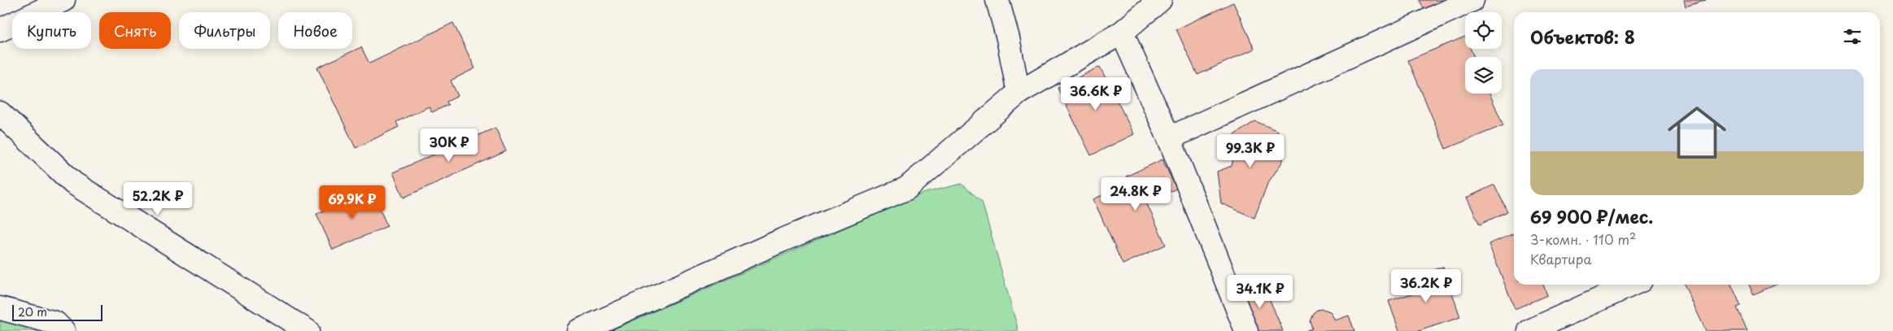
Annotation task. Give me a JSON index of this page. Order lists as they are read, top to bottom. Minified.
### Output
{"scale_bar":"20 m","page":{"chip":["Купить","Снять","Фильтры","Новое"],"heading":"Объектов: 8","list":[{"name":"69 900 ₽/мес.","note":"3-комн. · 110 m² · Квартира"}],"price":["36.6K ₽","30K ₽","99.3K ₽","24.8K ₽","52.2K ₽","69.9K ₽","36.2K ₽","34.1K ₽"],"scale":"20 m"}}
